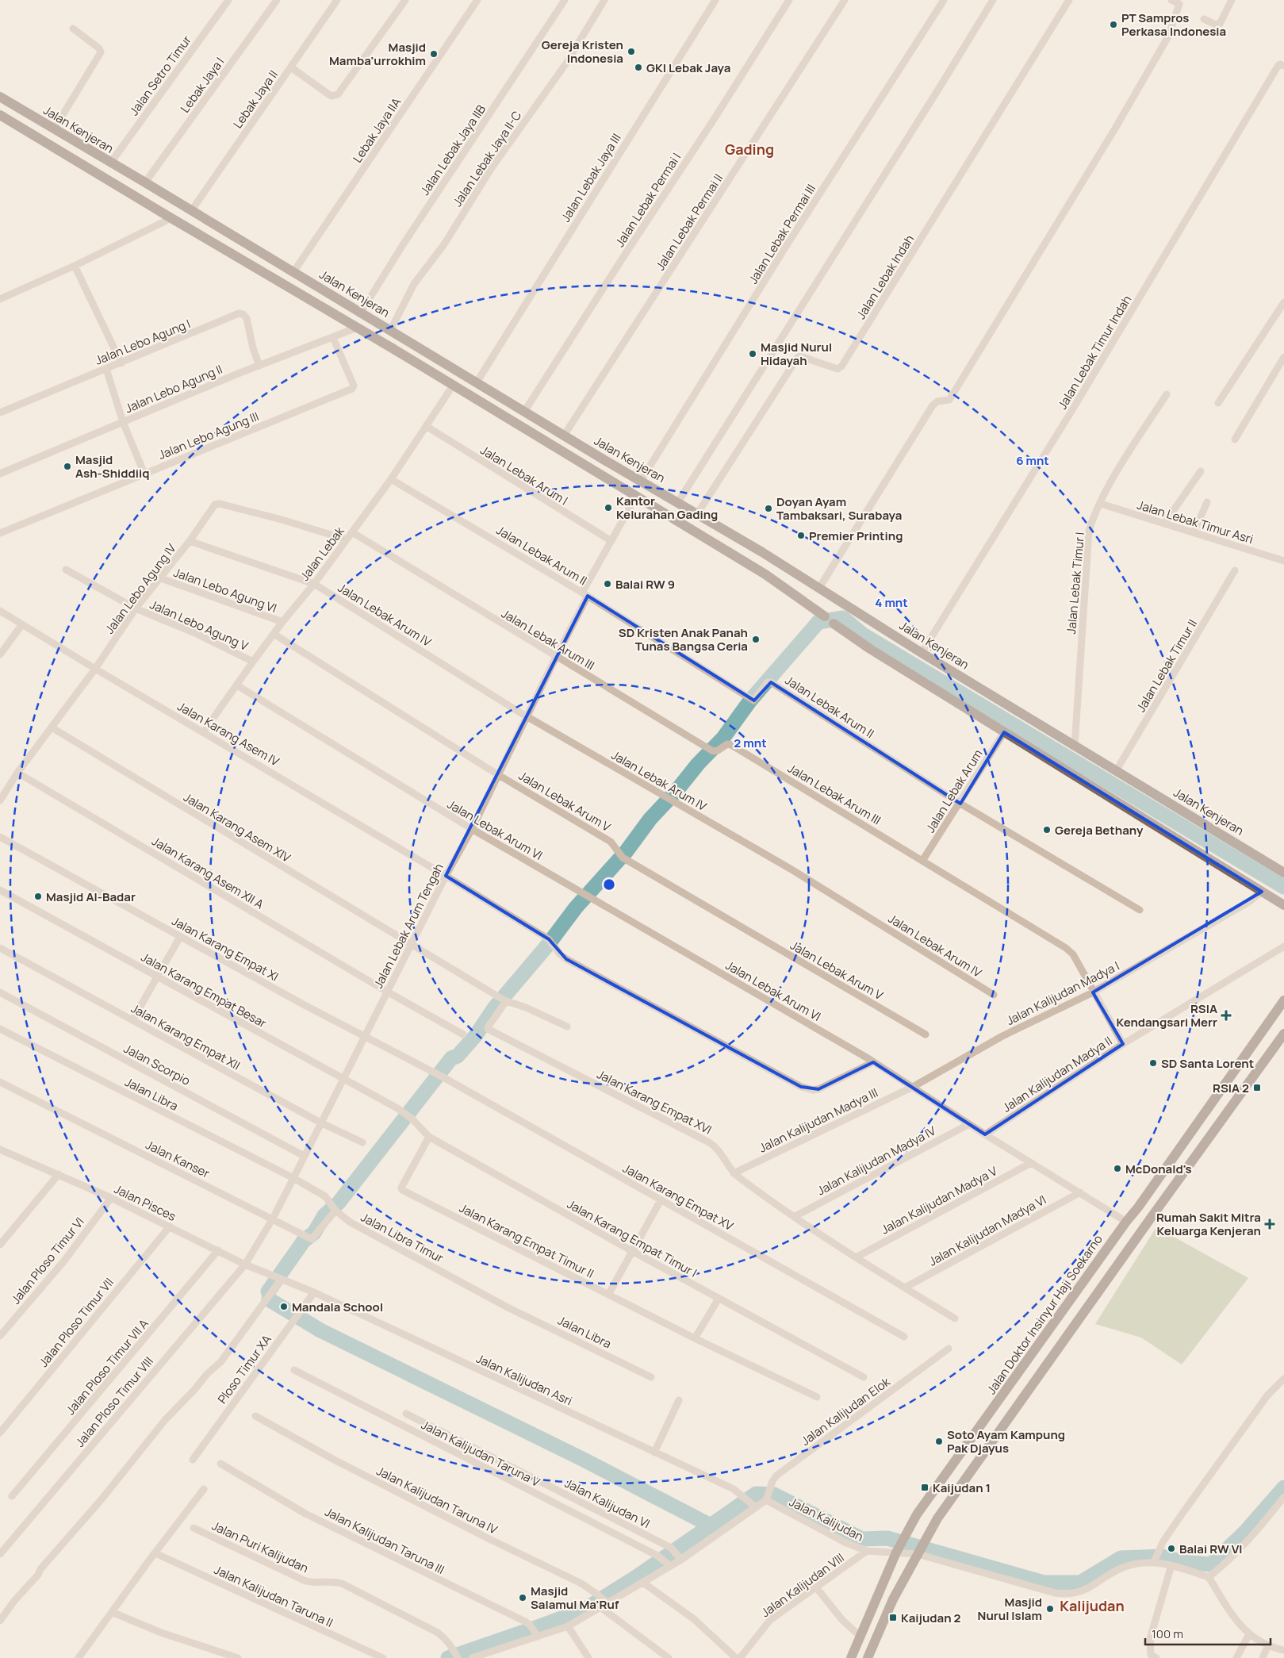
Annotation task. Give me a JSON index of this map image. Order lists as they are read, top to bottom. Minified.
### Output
{"streets":{"main road":["Jalan Kenjeran","Jalan Doktor Insinyur Haji Soekarno"],"street":["Jalan Setro Timur","Lebak Jaya I","Lebak Jaya II","Lebak Jaya IIA","Jalan Lebak Jaya IIB","Jalan Lebak Jaya II-C","Jalan Lebak Jaya III","Jalan Lebak Permai I","Jalan Lebak Permai II","Jalan Lebak Permai III","Jalan Lebak Indah","Jalan Lebo Agung I","Jalan Lebak Timur Indah","Jalan Lebo Agung II","Jalan Lebo Agung III","Jalan Lebak Arum I","Jalan Lebak Timur Asri","Jalan Lebak","Jalan Lebak Arum II","Jalan Lebak Timur I","Jalan Lebo Agung IV","Jalan Lebo Agung VI","Jalan Lebak Arum IV","Jalan Lebo Agung V","Jalan Lebak Arum III","Jalan Lebak Timur II","Jalan Karang Asem IV","Jalan Lebak Arum","Jalan Lebak Arum V","Jalan Karang Asem XIV","Jalan Lebak Arum VI","Jalan Karang Asem XII A","Jalan Lebak Arum Tengah","Jalan Karang Empat XI","Jalan Karang Empat Besar","Jalan Kalijudan Madya I","Jalan Karang Empat XII","Jalan Scorpio","Jalan Kalijudan Madya II","Jalan Libra","Jalan Karang Empat XVI","Jalan Kalijudan Madya III","Jalan Kanser","Jalan Kalijudan Madya IV","Jalan Karang Empat XV","Jalan Kalijudan Madya V","Jalan Pisces","Jalan Kalijudan Madya VI","Jalan Libra Timur","Jalan Karang Empat Timur I","Jalan Karang Empat Timur II","Jalan Ploso Timur VI","Jalan Ploso Timur VII","Jalan Ploso Timur VII A","Ploso Timur XA","Jalan Kalijudan Asri","Jalan Ploso Timur VIII","Jalan Kalijudan Elok","Jalan Kalijudan Taruna V","Jalan Kalijudan Taruna IV","Jalan Kalijudan VI","Jalan Kalijudan","Jalan Kalijudan Taruna III","Jalan Puri Kalijudan","Jalan Kalijudan VIII","Jalan Kalijudan Taruna II"]},"crossings":[["Jalan Setro Timur","Jalan Kenjeran"],["Lebak Jaya I","Jalan Kenjeran"],["Lebak Jaya II","Jalan Kenjeran"],["Jalan Kenjeran","Lebak Jaya IIA"],["Jalan Kenjeran","Jalan Lebak Jaya IIB"],["Jalan Kenjeran","Jalan Lebak Jaya II-C"],["Jalan Kenjeran","Jalan Lebak Jaya III"],["Jalan Kenjeran","Jalan Lebak Permai I"],["Jalan Kenjeran","Jalan Lebak Permai II"],["Jalan Kenjeran","Jalan Lebak Permai III"],["Jalan Kenjeran","Jalan Lebak Indah"],["Jalan Kenjeran","Jalan Lebak Timur Indah"],["Jalan Kenjeran","Jalan Lebak Timur I"],["Jalan Kenjeran","Jalan Lebak Timur II"],["Jalan Lebo Agung I","Jalan Lebo Agung II"],["Jalan Lebo Agung II","Jalan Lebo Agung III"],["Jalan Lebak Arum I","Jalan Lebak"],["Jalan Lebak Arum I","Jalan Lebak Arum Tengah"],["Jalan Lebak Timur Asri","Jalan Lebak Timur I"],["Jalan Lebak","Jalan Lebak Arum II"],["Jalan Lebak","Jalan Lebo Agung IV"],["Jalan Lebak","Jalan Lebo Agung VI"],["Jalan Lebak","Jalan Lebak Arum IV"],["Jalan Lebak","Jalan Lebo Agung V"],["Jalan Lebak","Jalan Lebak Arum III"],["Jalan Lebak","Jalan Karang Asem IV"],["Jalan Lebak","Jalan Lebak Arum V"],["Jalan Lebak","Jalan Lebak Arum VI"],["Jalan Lebak Arum II","Jalan Lebak Arum"],["Jalan Lebak Arum II","Jalan Lebak Arum Tengah"],["Jalan Lebo Agung IV","Jalan Lebo Agung VI"],["Jalan Lebo Agung IV","Jalan Lebak Arum IV"],["Jalan Lebo Agung IV","Jalan Lebo Agung V"],["Jalan Lebo Agung IV","Jalan Karang Asem IV"],["Jalan Lebo Agung IV","Jalan Karang Asem XIV"],["Jalan Lebak Arum IV","Jalan Lebak Arum Tengah"],["Jalan Lebak Arum III","Jalan Lebak Arum"],["Jalan Lebak Arum III","Jalan Lebak Arum Tengah"],["Jalan Lebak Arum III","Jalan Kalijudan Madya I"],["Jalan Lebak Arum III","Jalan Kalijudan Madya II"],["Jalan Karang Asem IV","Jalan Lebak Arum Tengah"],["Jalan Lebak Arum V","Jalan Lebak Arum Tengah"],["Jalan Karang Asem XIV","Jalan Lebak Arum Tengah"],["Jalan Lebak Arum VI","Jalan Lebak Arum Tengah"],["Jalan Lebak Arum VI","Jalan Kalijudan Madya I"],["Jalan Lebak Arum VI","Jalan Kalijudan Madya II"],["Jalan Lebak Arum VI","Jalan Kalijudan Madya III"],["Jalan Lebak Arum VI","Jalan Kalijudan Madya IV"],["Jalan Lebak Arum VI","Jalan Kalijudan Madya V"],["Jalan Lebak Arum VI","Jalan Kalijudan Madya VI"],["Jalan Lebak Arum VI","Jalan Doktor Insinyur Haji Soekarno"],["Jalan Karang Asem XII A","Jalan Lebak Arum Tengah"],["Jalan Lebak Arum Tengah","Jalan Karang Empat XI"],["Jalan Lebak Arum Tengah","Jalan Karang Empat Besar"],["Jalan Lebak Arum Tengah","Jalan Karang Empat XII"],["Jalan Lebak Arum Tengah","Jalan Scorpio"],["Jalan Lebak Arum Tengah","Jalan Libra"],["Jalan Lebak Arum Tengah","Jalan Kanser"],["Jalan Lebak Arum Tengah","Jalan Pisces"],["Jalan Lebak Arum Tengah","Jalan Libra Timur"],["Jalan Lebak Arum Tengah","Jalan Ploso Timur VIII"],["Jalan Karang Empat XI","Jalan Karang Empat XV"],["Jalan Karang Empat Besar","Jalan Karang Empat Timur I"],["Jalan Kalijudan Madya I","Jalan Kalijudan Madya III"],["Jalan Libra","Jalan Libra Timur"],["Jalan Karang Empat XVI","Jalan Kalijudan Madya III"],["Jalan Karang Empat XVI","Jalan Kalijudan Madya IV"],["Jalan Karang Empat XVI","Jalan Kalijudan Madya V"],["Jalan Karang Empat XVI","Jalan Kalijudan Madya VI"],["Jalan Kanser","Jalan Libra Timur"],["Jalan Pisces","Jalan Ploso Timur VI"],["Jalan Pisces","Jalan Ploso Timur VII"],["Jalan Pisces","Jalan Ploso Timur VII A"],["Jalan Pisces","Jalan Kalijudan Asri"],["Jalan Pisces","Jalan Ploso Timur VIII"],["Jalan Karang Empat Timur I","Jalan Karang Empat Timur II"],["Jalan Doktor Insinyur Haji Soekarno","Jalan Kalijudan"],["Ploso Timur XA","Jalan Kalijudan Asri"],["Jalan Kalijudan Elok","Jalan Kalijudan"],["Jalan Kalijudan","Jalan Kalijudan VIII"]],"districts":["Gading","Kalijudan"],"places":{"other":["PT Sampros Perkasa Indonesia","Gereja Kristen Indonesia","Masjid Mamba'urrokhim","GKI Lebak Jaya","Masjid Nurul Hidayah","Masjid Ash-Shiddiiq","Kantor Kelurahan Gading","Doyan Ayam Tambaksari, Surabaya","Premier Printing","Balai RW 9","SD Kristen Anak Panah Tunas Bangsa Ceria","Gereja Bethany","Masjid Al-Badar","SD Santa Lorent","McDonald's","Mandala School","Soto Ayam Kampung Pak Djayus","Balai RW VI","Masjid Salamul Ma'Ruf","Masjid Nurul Islam"],"health":["RSIA Kendangsari Merr","Rumah Sakit Mitra Keluarga Kenjeran"],"transit":["RSIA 2","Kaijudan 1","Kaijudan 2"]},"scale_bar":"100 m","rings":["6 mnt","4 mnt","2 mnt"]}
